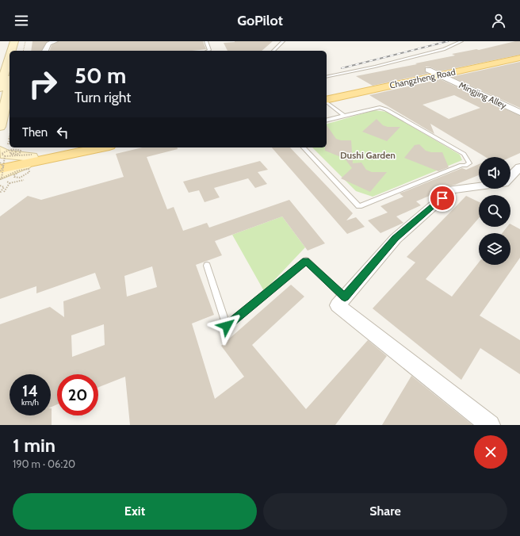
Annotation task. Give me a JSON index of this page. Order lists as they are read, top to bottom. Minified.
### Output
{"streets":{"main road":["Changzheng Road"],"street":["Mingjing Alley"]},"crossings":[["Changzheng Road","Mingjing Alley"]],"districts":["Dushi Garden"],"page":{"header":"GoPilot","turn":["50 m","Turn right"],"then":"Then","speed":"14 km/h","limit":"20","heading":["1 min","190 m · 06:20"],"buttons":["Exit","Share"]}}
